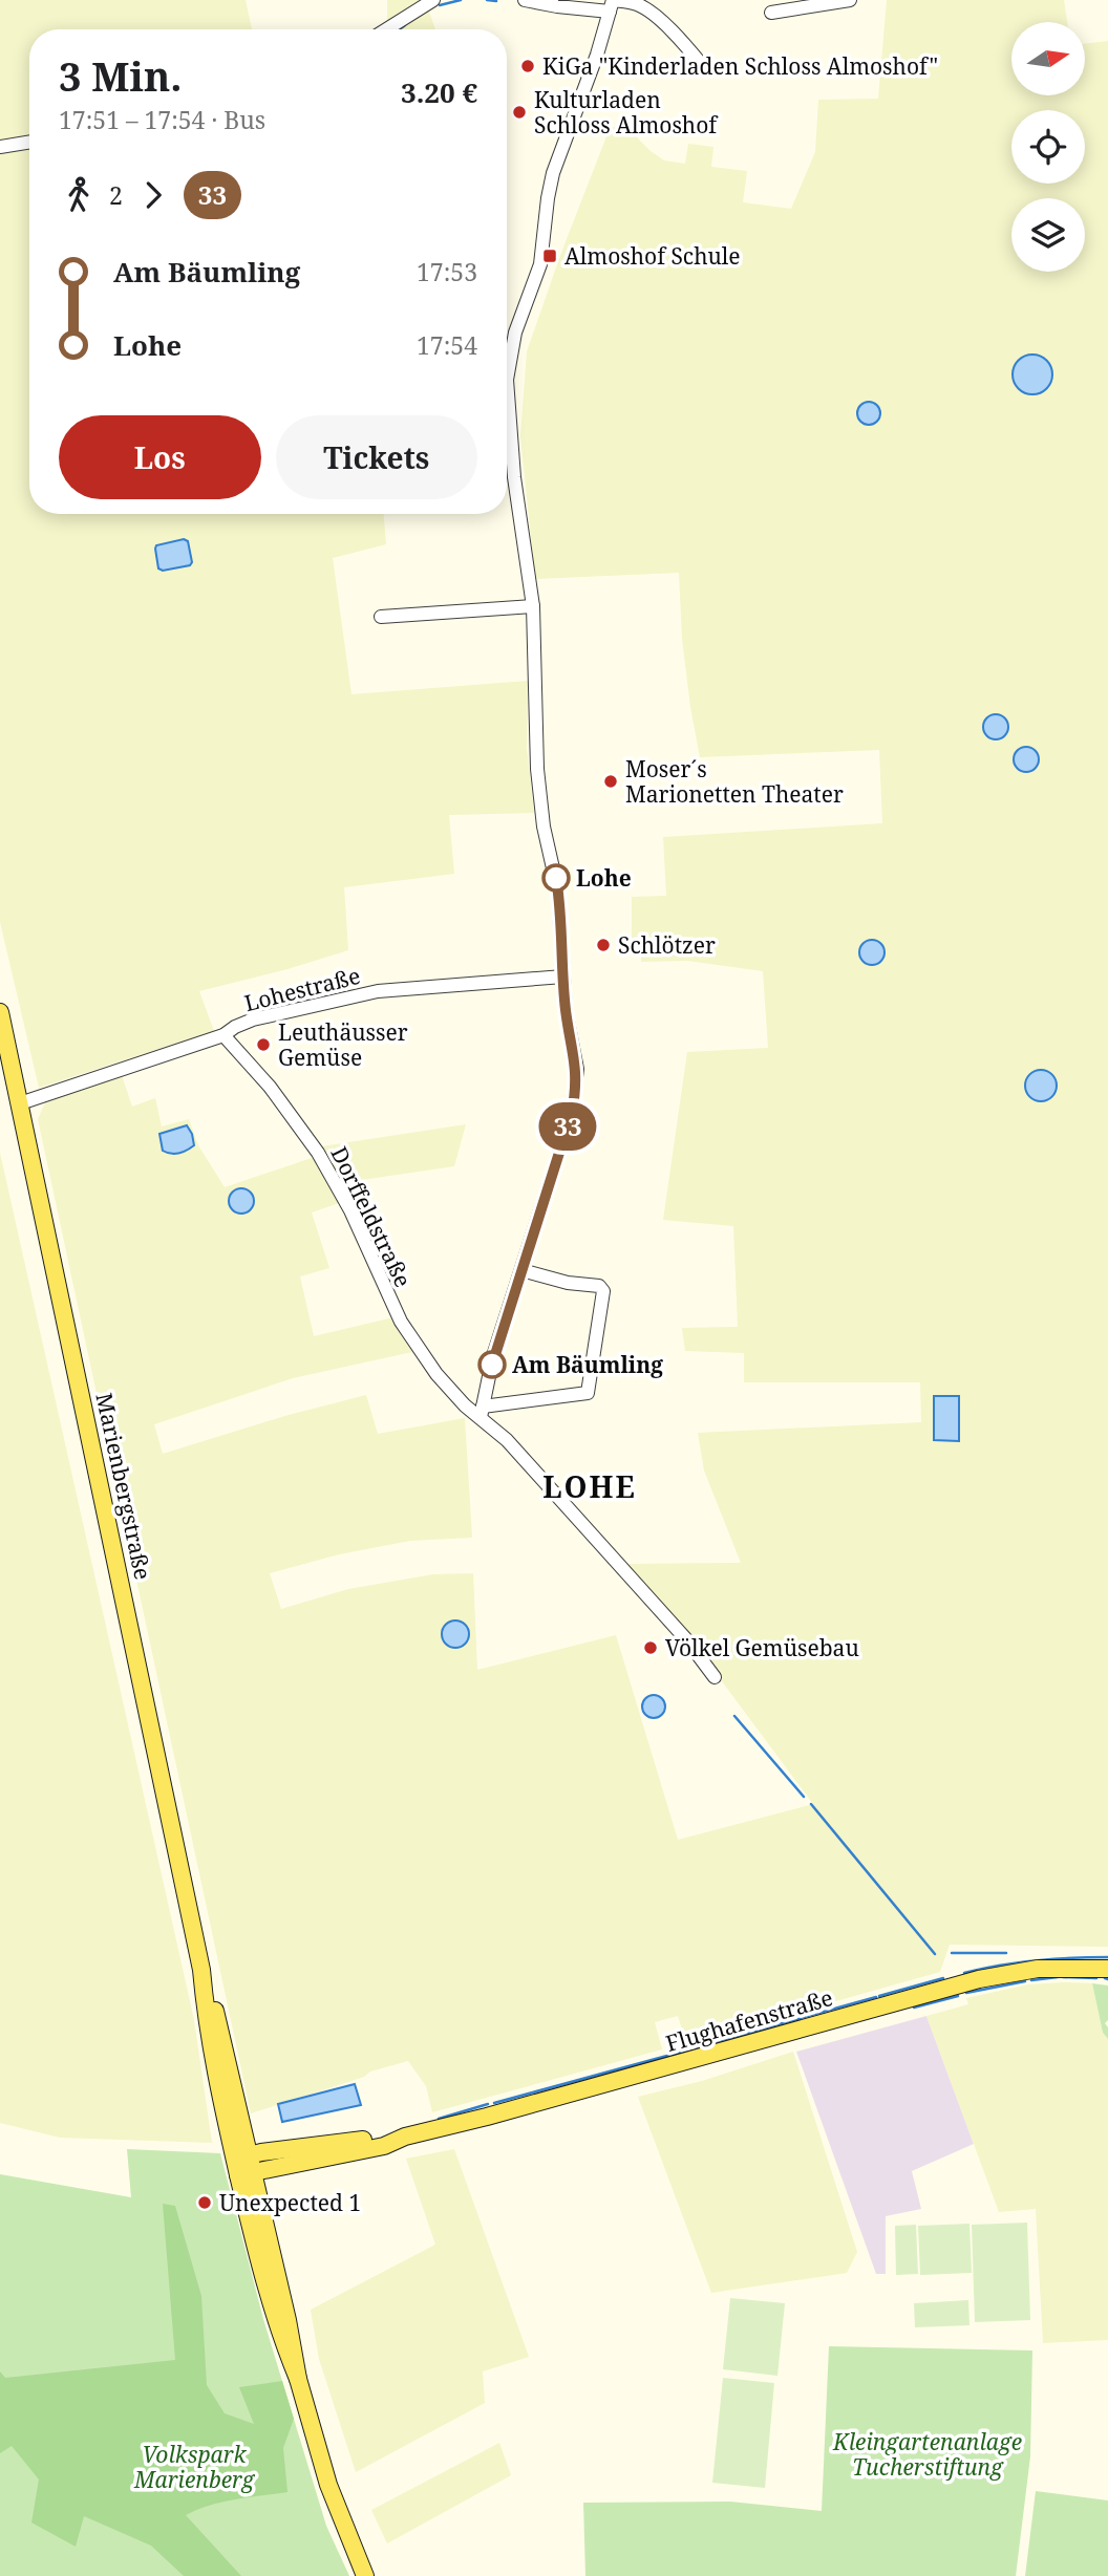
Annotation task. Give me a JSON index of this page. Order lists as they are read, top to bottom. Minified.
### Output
{"streets":{"main road":["Marienbergstraße","Flughafenstraße"],"street":["Lohestraße","Dorffeldstraße"]},"crossings":[["Lohestraße","Dorffeldstraße"],["Lohestraße","Marienbergstraße"],["Marienbergstraße","Flughafenstraße"]],"districts":["LOHE"],"parks":["Kleingartenanlage Tucherstiftung","Volkspark Marienberg"],"places":{"other":["KiGa \"Kinderladen Schloss Almoshof\"","Kulturladen Schloss Almoshof","Moser´s Marionetten Theater","Lohe","Schlötzer","Leuthäusser Gemüse","Am Bäumling","Völkel Gemüsebau","Unexpected 1"],"transit":["Almoshof Schule"]},"lines":["bus line 33"],"north":"right","page":{"on_map":"33","heading":["3 Min.","17:51 – 17:54 · Bus","3.20 €"],"legs":["2","33"],"list":[{"name":"Am Bäumling","value":"17:53"},{"name":"Lohe","value":"17:54"}],"buttons":["Los","Tickets"]}}
